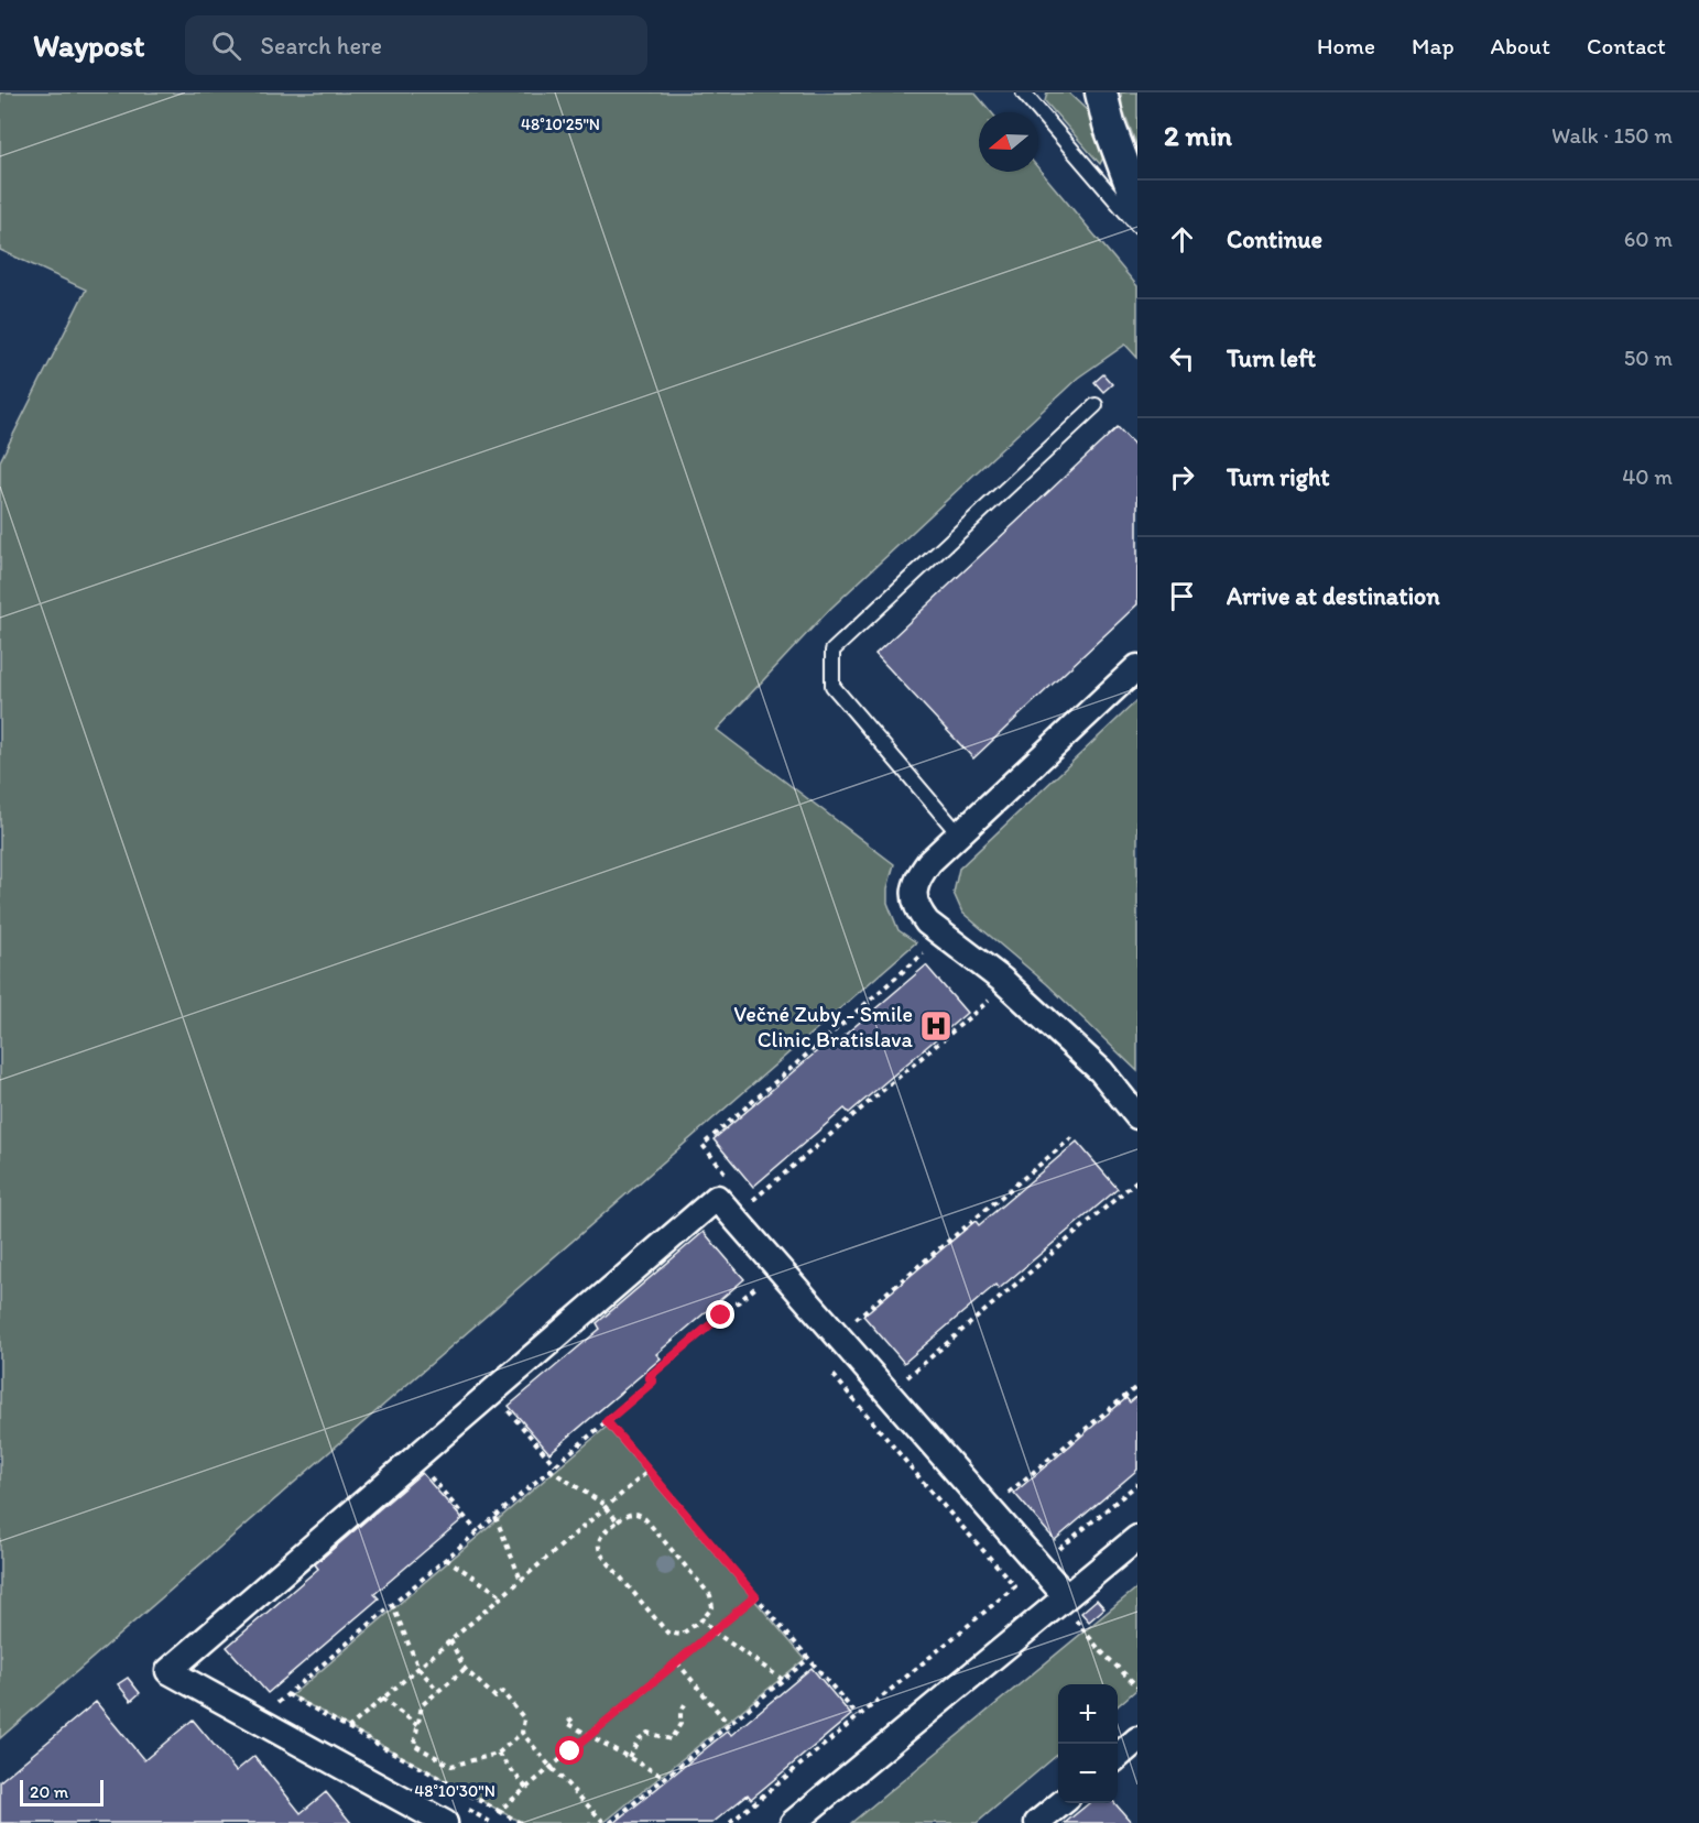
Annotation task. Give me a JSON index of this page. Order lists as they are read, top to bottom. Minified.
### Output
{"places":{"hospital":["Večné Zuby - Smile Clinic Bratislava"]},"scale_bar":"20 m","north":"left","page":{"header":"Waypost","search":"Search here","nav":["Home","Map","About","Contact"],"heading":["2 min","Walk · 150 m"],"list":[["Continue","60 m"],["Turn left","50 m"],["Turn right","40 m"],"Arrive at destination"],"map_buttons":["+","−"],"scale":"20 m"},"coordinates":["48°10'25\"N","48°10'30\"N"]}
